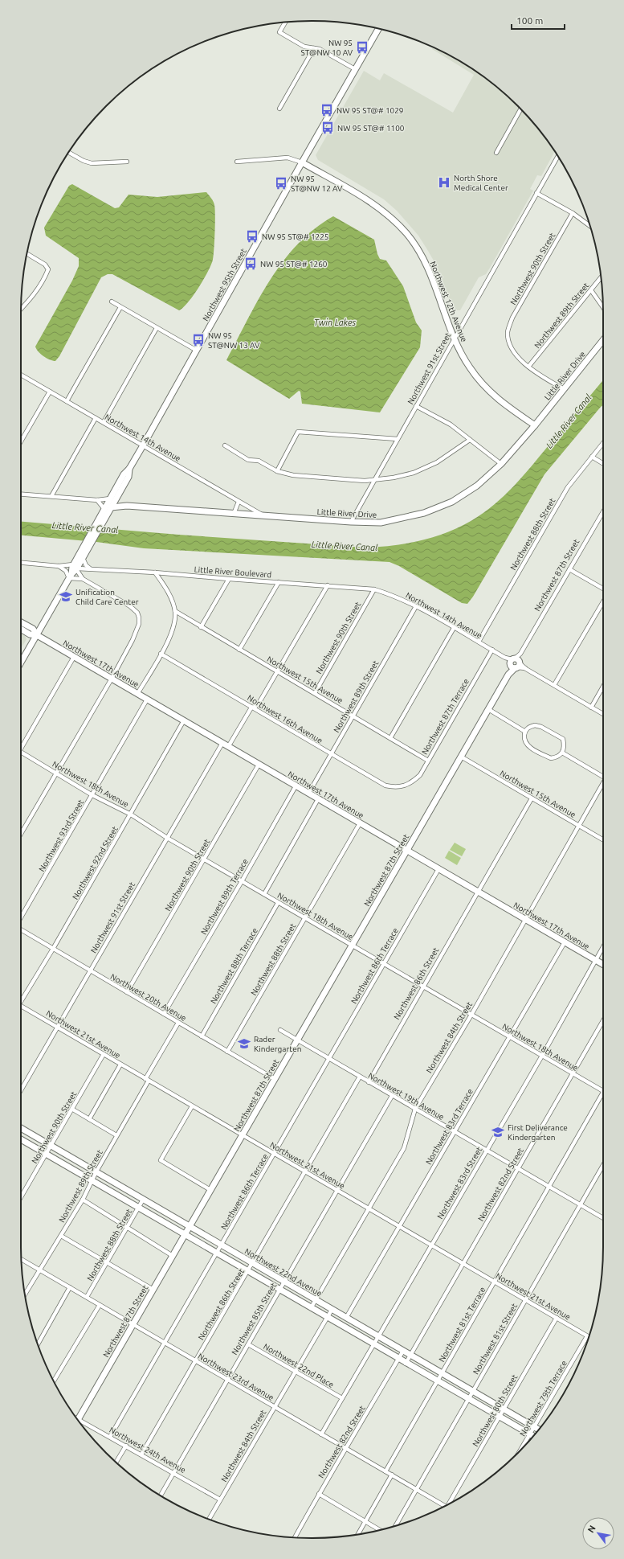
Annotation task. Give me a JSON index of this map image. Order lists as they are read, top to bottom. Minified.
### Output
{"streets":{"main road":["Northwest 95th Street","Northwest 12th Avenue","Little River Drive","Northwest 87th Street","Northwest 17th Avenue","Northwest 22nd Avenue"],"street":["Northwest 90th Street","Northwest 89th Street","Northwest 91st Street","Northwest 14th Avenue","Northwest 88th Street","Little River Boulevard","Northwest 15th Avenue","Northwest 87th Terrace","Northwest 16th Avenue","Northwest 18th Avenue","Northwest 93rd Street","Northwest 92nd Street","Northwest 89th Terrace","Northwest 88th Terrace","Northwest 86th Terrace","Northwest 86th Street","Northwest 20th Avenue","Northwest 21st Avenue","Northwest 84th Street","Northwest 19th Avenue","Northwest 83rd Terrace","Northwest 83rd Street","Northwest 82nd Street","Northwest 85th Street","Northwest 81st Terrace","Northwest 81st Street","Northwest 22nd Place","Northwest 23rd Avenue","Northwest 79th Terrace","Northwest 80th Street","Northwest 24th Avenue"]},"crossings":[["Northwest 90th Street","Northwest 89th Street"],["Northwest 90th Street","Northwest 14th Avenue"],["Northwest 90th Street","Little River Boulevard"],["Northwest 90th Street","Northwest 17th Avenue"],["Northwest 90th Street","Northwest 15th Avenue"],["Northwest 90th Street","Northwest 18th Avenue"],["Northwest 90th Street","Northwest 20th Avenue"],["Northwest 90th Street","Northwest 21st Avenue"],["Northwest 90th Street","Northwest 22nd Avenue"],["Northwest 95th Street","Northwest 12th Avenue"],["Northwest 95th Street","Little River Drive"],["Northwest 95th Street","Northwest 14th Avenue"],["Northwest 95th Street","Little River Boulevard"],["Northwest 95th Street","Northwest 17th Avenue"],["Northwest 12th Avenue","Northwest 91st Street"],["Northwest 12th Avenue","Little River Drive"],["Northwest 89th Street","Northwest 14th Avenue"],["Northwest 89th Street","Northwest 17th Avenue"],["Northwest 89th Street","Northwest 15th Avenue"],["Northwest 89th Street","Northwest 16th Avenue"],["Northwest 89th Street","Northwest 20th Avenue"],["Northwest 89th Street","Northwest 21st Avenue"],["Northwest 89th Street","Northwest 22nd Avenue"],["Northwest 89th Street","Northwest 23rd Avenue"],["Northwest 91st Street","Little River Drive"],["Northwest 91st Street","Northwest 17th Avenue"],["Northwest 91st Street","Northwest 18th Avenue"],["Northwest 91st Street","Northwest 20th Avenue"],["Northwest 91st Street","Northwest 21st Avenue"],["Little River Drive","Northwest 14th Avenue"],["Northwest 14th Avenue","Northwest 88th Street"],["Northwest 14th Avenue","Little River Boulevard"],["Northwest 14th Avenue","Northwest 87th Street"],["Northwest 14th Avenue","Northwest 87th Terrace"],["Northwest 88th Street","Northwest 17th Avenue"],["Northwest 88th Street","Northwest 18th Avenue"],["Northwest 88th Street","Northwest 20th Avenue"],["Northwest 88th Street","Northwest 22nd Avenue"],["Northwest 88th Street","Northwest 23rd Avenue"],["Northwest 87th Street","Northwest 17th Avenue"],["Northwest 87th Street","Northwest 15th Avenue"],["Northwest 87th Street","Northwest 18th Avenue"],["Northwest 87th Street","Northwest 20th Avenue"],["Northwest 87th Street","Northwest 21st Avenue"],["Northwest 87th Street","Northwest 19th Avenue"],["Northwest 87th Street","Northwest 22nd Avenue"],["Northwest 87th Street","Northwest 23rd Avenue"],["Northwest 17th Avenue","Northwest 93rd Street"],["Northwest 17th Avenue","Northwest 92nd Street"],["Northwest 17th Avenue","Northwest 89th Terrace"],["Northwest 17th Avenue","Northwest 86th Terrace"],["Northwest 17th Avenue","Northwest 86th Street"],["Northwest 17th Avenue","Northwest 84th Street"],["Northwest 17th Avenue","Northwest 83rd Terrace"],["Northwest 17th Avenue","Northwest 83rd Street"],["Northwest 15th Avenue","Northwest 87th Terrace"],["Northwest 15th Avenue","Northwest 84th Street"],["Northwest 87th Terrace","Northwest 16th Avenue"],["Northwest 18th Avenue","Northwest 93rd Street"],["Northwest 18th Avenue","Northwest 92nd Street"],["Northwest 18th Avenue","Northwest 89th Terrace"],["Northwest 18th Avenue","Northwest 88th Terrace"],["Northwest 18th Avenue","Northwest 86th Terrace"],["Northwest 18th Avenue","Northwest 86th Street"],["Northwest 18th Avenue","Northwest 84th Street"],["Northwest 18th Avenue","Northwest 83rd Terrace"],["Northwest 18th Avenue","Northwest 83rd Street"],["Northwest 18th Avenue","Northwest 82nd Street"],["Northwest 92nd Street","Northwest 20th Avenue"],["Northwest 89th Terrace","Northwest 20th Avenue"],["Northwest 88th Terrace","Northwest 20th Avenue"],["Northwest 86th Terrace","Northwest 21st Avenue"],["Northwest 86th Terrace","Northwest 19th Avenue"],["Northwest 86th Terrace","Northwest 22nd Avenue"],["Northwest 86th Terrace","Northwest 23rd Avenue"],["Northwest 86th Terrace","Northwest 24th Avenue"],["Northwest 86th Street","Northwest 21st Avenue"],["Northwest 86th Street","Northwest 19th Avenue"],["Northwest 86th Street","Northwest 22nd Avenue"],["Northwest 86th Street","Northwest 23rd Avenue"],["Northwest 86th Street","Northwest 24th Avenue"],["Northwest 21st Avenue","Northwest 84th Street"],["Northwest 21st Avenue","Northwest 83rd Terrace"],["Northwest 21st Avenue","Northwest 83rd Street"],["Northwest 21st Avenue","Northwest 82nd Street"],["Northwest 21st Avenue","Northwest 85th Street"],["Northwest 21st Avenue","Northwest 81st Terrace"],["Northwest 21st Avenue","Northwest 81st Street"],["Northwest 21st Avenue","Northwest 79th Terrace"],["Northwest 21st Avenue","Northwest 80th Street"],["Northwest 84th Street","Northwest 19th Avenue"],["Northwest 84th Street","Northwest 22nd Avenue"],["Northwest 84th Street","Northwest 22nd Place"],["Northwest 84th Street","Northwest 23rd Avenue"],["Northwest 84th Street","Northwest 24th Avenue"],["Northwest 19th Avenue","Northwest 83rd Terrace"],["Northwest 19th Avenue","Northwest 83rd Street"],["Northwest 19th Avenue","Northwest 82nd Street"],["Northwest 19th Avenue","Northwest 85th Street"],["Northwest 19th Avenue","Northwest 81st Terrace"],["Northwest 19th Avenue","Northwest 81st Street"],["Northwest 83rd Terrace","Northwest 22nd Avenue"],["Northwest 83rd Street","Northwest 22nd Avenue"],["Northwest 83rd Street","Northwest 22nd Place"],["Northwest 83rd Street","Northwest 23rd Avenue"],["Northwest 82nd Street","Northwest 22nd Avenue"],["Northwest 82nd Street","Northwest 23rd Avenue"],["Northwest 22nd Avenue","Northwest 85th Street"],["Northwest 22nd Avenue","Northwest 81st Terrace"],["Northwest 22nd Avenue","Northwest 81st Street"],["Northwest 22nd Avenue","Northwest 79th Terrace"],["Northwest 22nd Avenue","Northwest 80th Street"],["Northwest 85th Street","Northwest 22nd Place"],["Northwest 85th Street","Northwest 23rd Avenue"],["Northwest 85th Street","Northwest 24th Avenue"],["Northwest 81st Terrace","Northwest 23rd Avenue"],["Northwest 81st Street","Northwest 23rd Avenue"]],"water":["Twin Lakes","Little River Canal"],"places":{"bus stop":["NW 95 ST@NW 10 AV","NW 95 ST@# 1029","NW 95 ST@# 1100","NW 95 ST@NW 12 AV","NW 95 ST@# 1225","NW 95 ST@# 1260","NW 95 ST@NW 13 AV"],"hospital":["North Shore Medical Center"],"school or university":["Unification Child Care Center","Rader Kindergarten","First Deliverance Kindergarten"]},"scale_bar":"100 m","north":"top left"}
